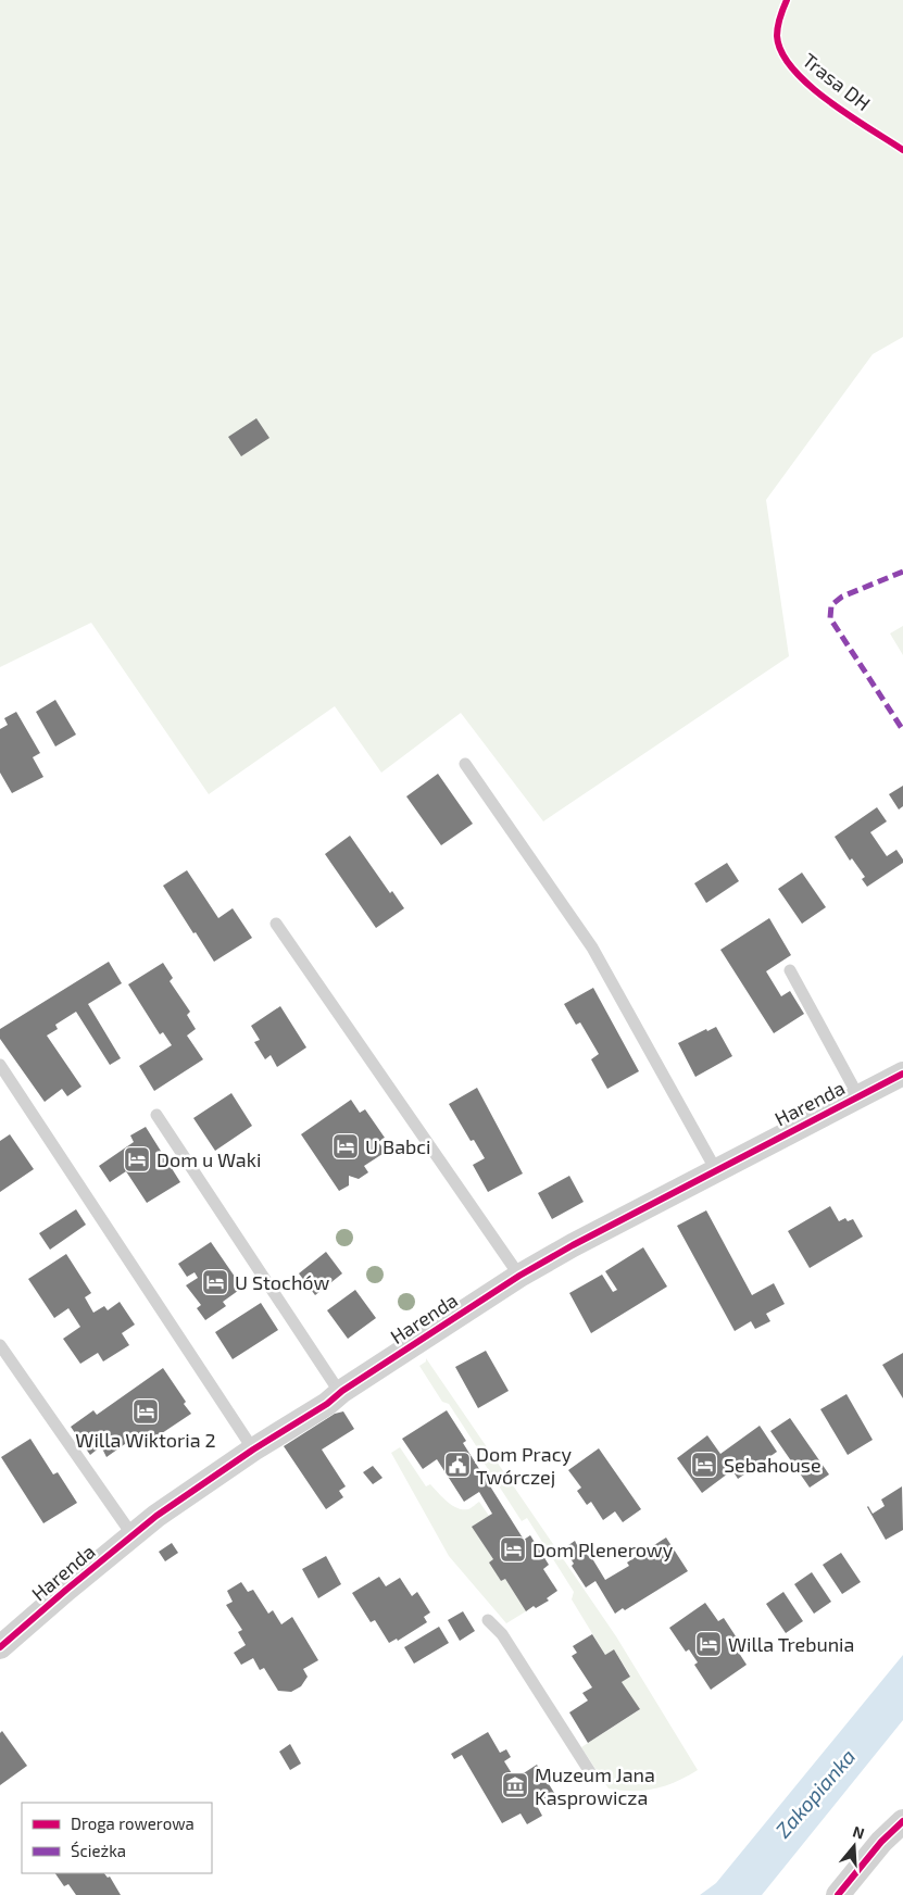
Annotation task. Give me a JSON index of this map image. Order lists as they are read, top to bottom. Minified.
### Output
{"streets":{"street":["Harenda"],"cycle path":["Trasa DH"]},"water":["Zakopianka"],"places":{"hotel":["U Babci","Dom u Waki","U Stochów","Willa Wiktoria 2","Sebahouse","Dom Plenerowy","Willa Trebunia"],"public building":["Dom Pracy Twórczej"],"museum":["Muzeum Jana Kasprowicza"]},"legend":["Droga rowerowa","Ścieżka"],"north":"top"}
